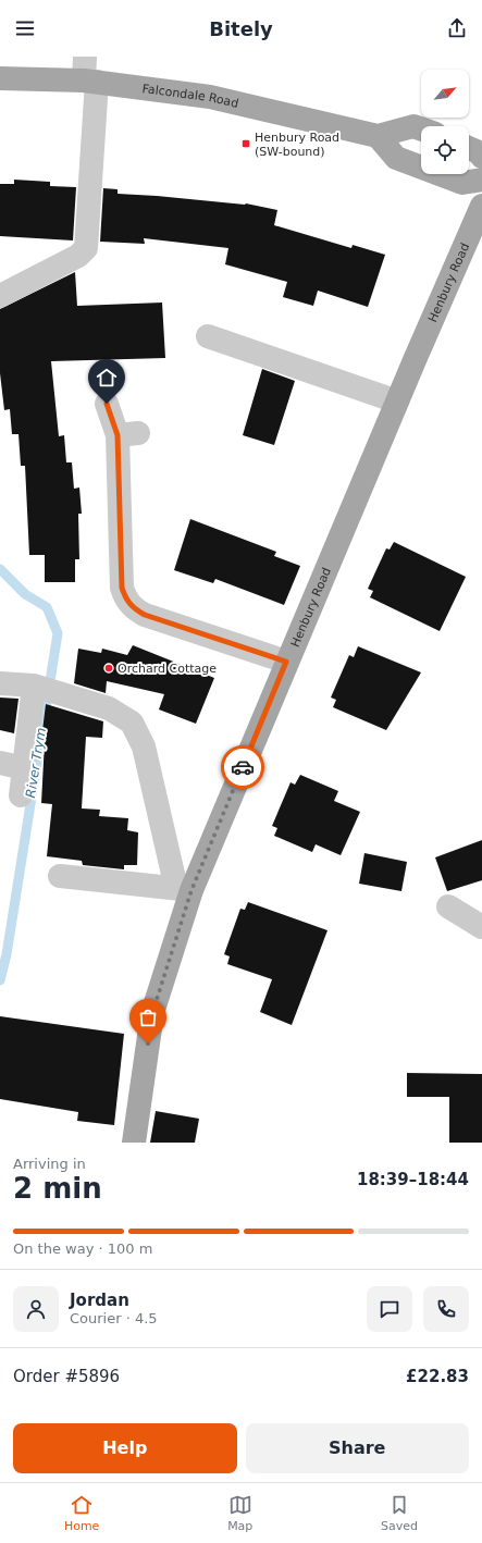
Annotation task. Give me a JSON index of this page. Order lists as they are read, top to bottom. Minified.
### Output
{"streets":{"main road":["Falcondale Road","Henbury Road"]},"water":["River Trym"],"places":{"transit":["Henbury Road (SW-bound)"],"other":["Orchard Cottage"]},"north":"top right","page":{"header":"Bitely","heading":["2 min","Arriving in","18:39–18:44"],"panel":["Jordan","Courier · 4.5","Order #5896","£22.83"],"bar":"On the way · 100 m","buttons":["Help","Share"],"tabs":["Home","Map","Saved"]}}
